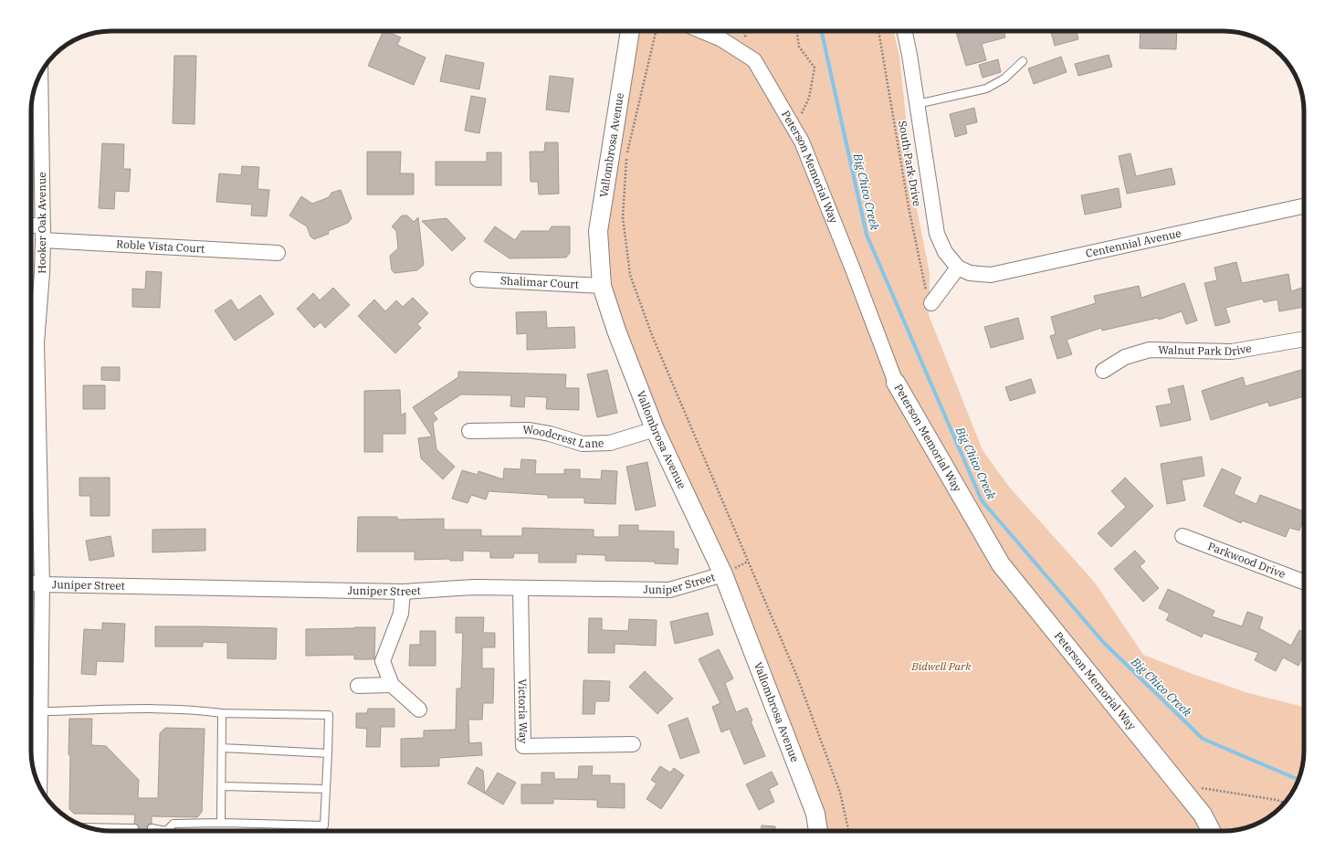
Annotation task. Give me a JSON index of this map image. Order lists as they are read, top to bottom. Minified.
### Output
{"streets":{"street":["Vallombrosa Avenue","Peterson Memorial Way","Hooker Oak Avenue","Centennial Avenue","Roble Vista Court","Shalimar Court","Walnut Park Drive","Woodcrest Lane","Parkwood Drive","Juniper Street","Victoria Way"],"path":["South Park Drive"]},"crossings":[["Vallombrosa Avenue","Shalimar Court"],["Vallombrosa Avenue","Woodcrest Lane"],["Vallombrosa Avenue","Juniper Street"],["Hooker Oak Avenue","Roble Vista Court"],["Hooker Oak Avenue","Juniper Street"],["Juniper Street","Victoria Way"]],"water":["Big Chico Creek"],"parks":["Bidwell Park"]}
